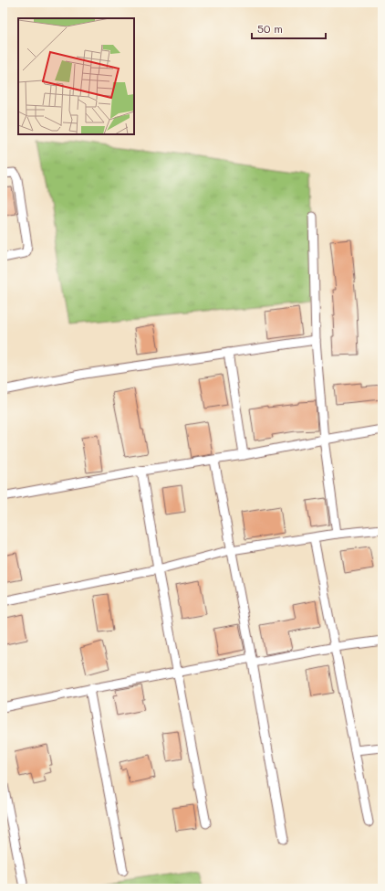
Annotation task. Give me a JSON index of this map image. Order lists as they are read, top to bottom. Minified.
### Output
{"scale_bar":"50 m"}
